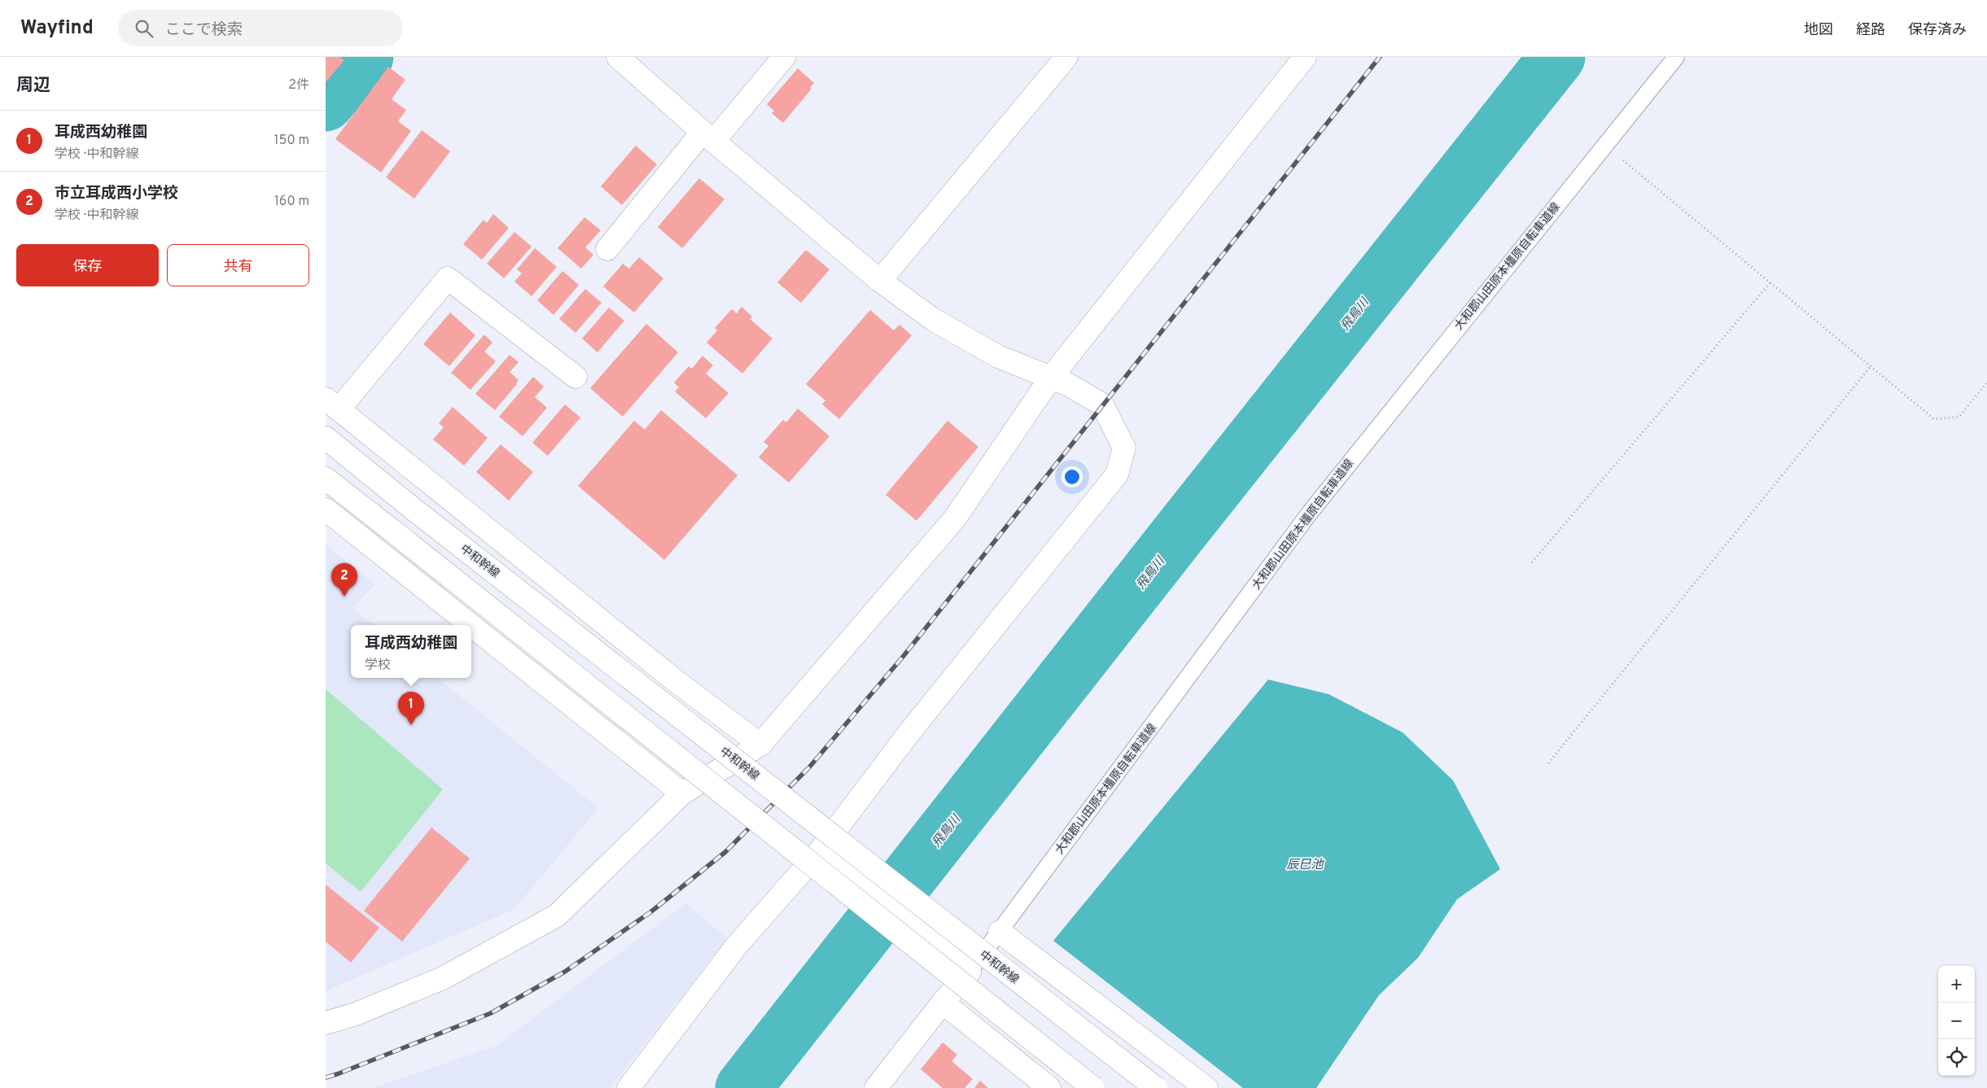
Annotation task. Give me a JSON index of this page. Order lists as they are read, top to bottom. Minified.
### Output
{"streets":{"street":["大和郡山田原本橿原自転車道線","中和幹線"]},"water":["飛鳥川","辰巳池"],"page":{"header":"Wayfind","search":"ここで検索","nav":["地図","経路","保存済み"],"heading":["周辺","2件"],"list":[{"mark":"1","name":"耳成西幼稚園","note":"学校 · 中和幹線","value":"150 m"},{"mark":"2","name":"市立耳成西小学校","note":"学校 · 中和幹線","value":"160 m"}],"buttons":["保存","共有"],"pins":["2","1"],"popup":["耳成西幼稚園","学校"],"map_buttons":["+","−"]}}
